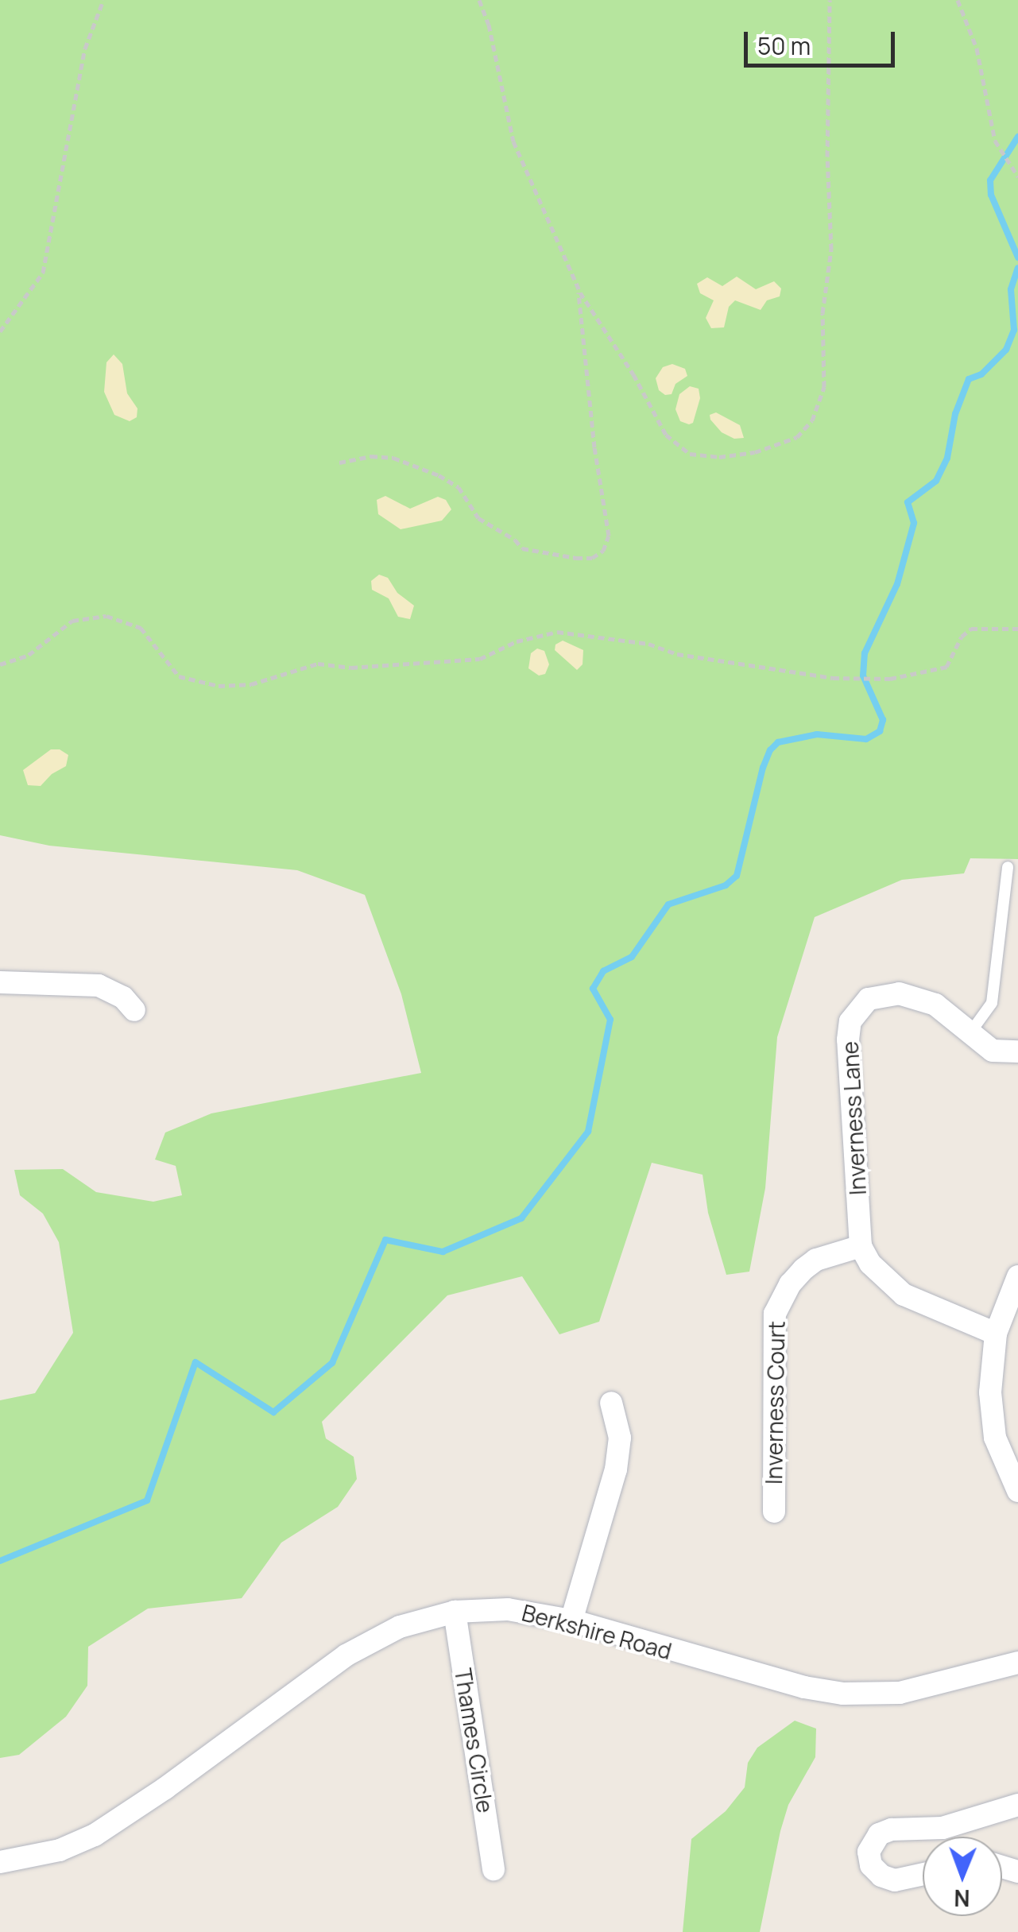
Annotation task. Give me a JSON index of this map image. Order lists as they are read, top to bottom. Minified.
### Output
{"streets":{"street":["Inverness Lane","Inverness Court","Berkshire Road","Thames Circle"]},"crossings":[["Inverness Lane","Inverness Court"],["Berkshire Road","Thames Circle"]],"scale_bar":"50 m","north":"bottom"}
